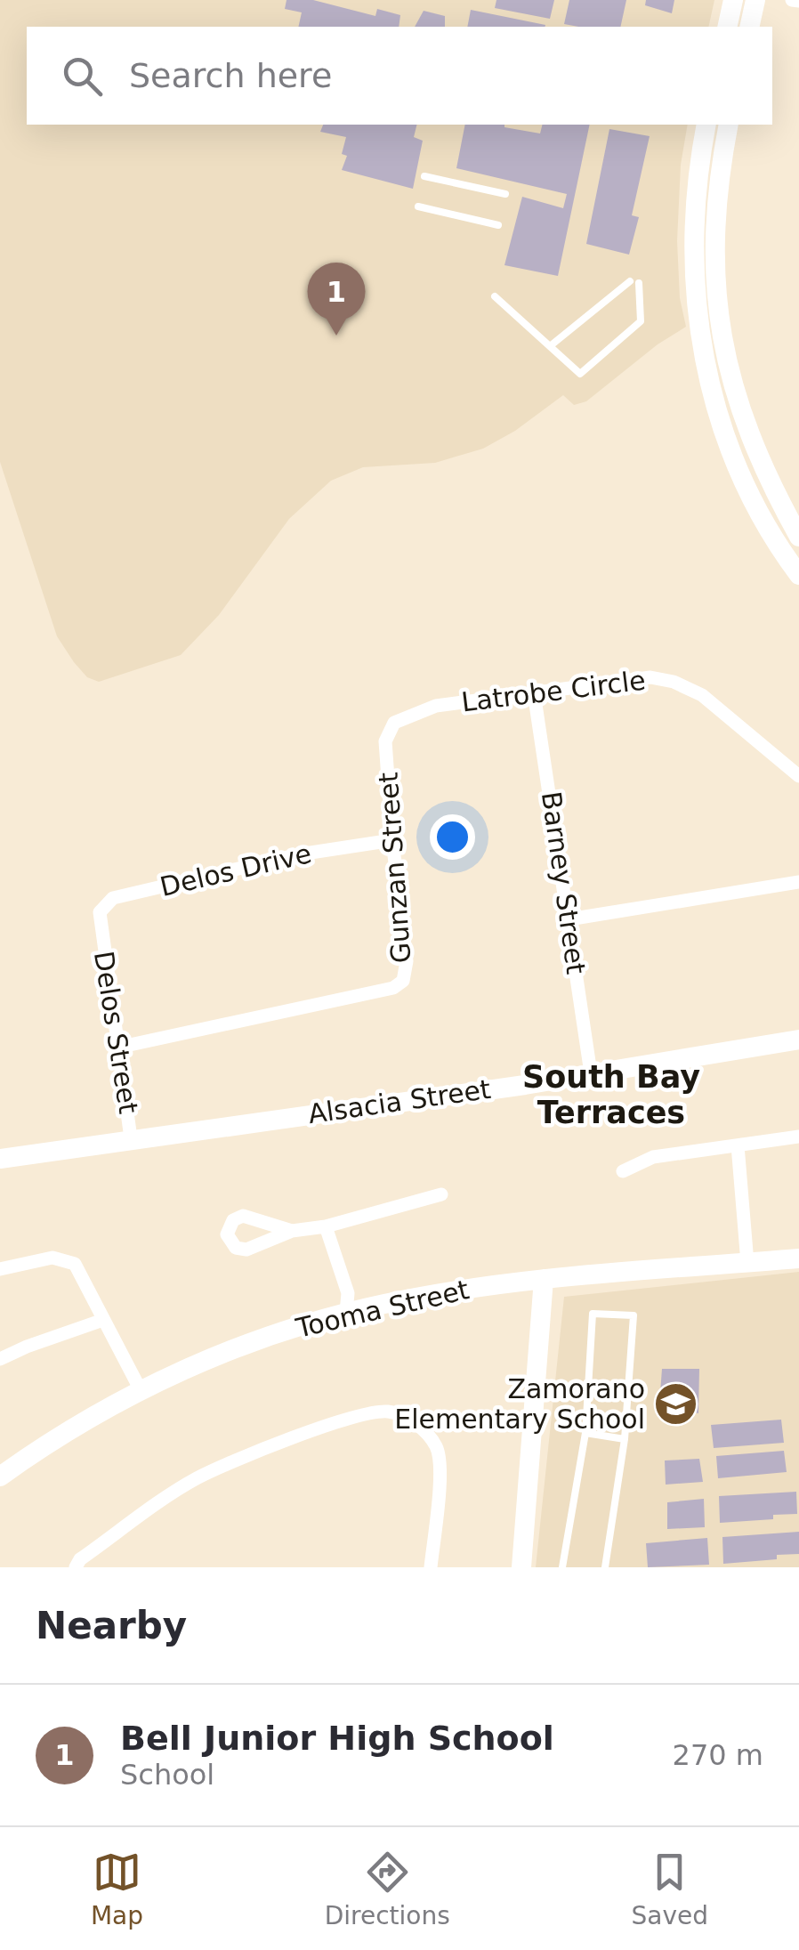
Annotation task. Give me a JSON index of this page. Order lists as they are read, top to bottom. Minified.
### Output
{"streets":{"main road":["Alsacia Street","Tooma Street"],"street":["Latrobe Circle","Gunzan Street","Delos Drive","Barney Street","Delos Street"]},"crossings":[["Latrobe Circle","Gunzan Street"],["Latrobe Circle","Barney Street"],["Gunzan Street","Delos Drive"],["Gunzan Street","Delos Street"],["Delos Drive","Delos Street"],["Barney Street","Alsacia Street"],["Delos Street","Alsacia Street"]],"districts":["South Bay Terraces"],"places":{"school or university":["Zamorano Elementary School"]},"page":{"search":"Search here","pins":"1","heading":"Nearby","list":[{"mark":"1","name":"Bell Junior High School","note":"School","value":"270 m"}],"nav":["Map","Directions","Saved"]}}
